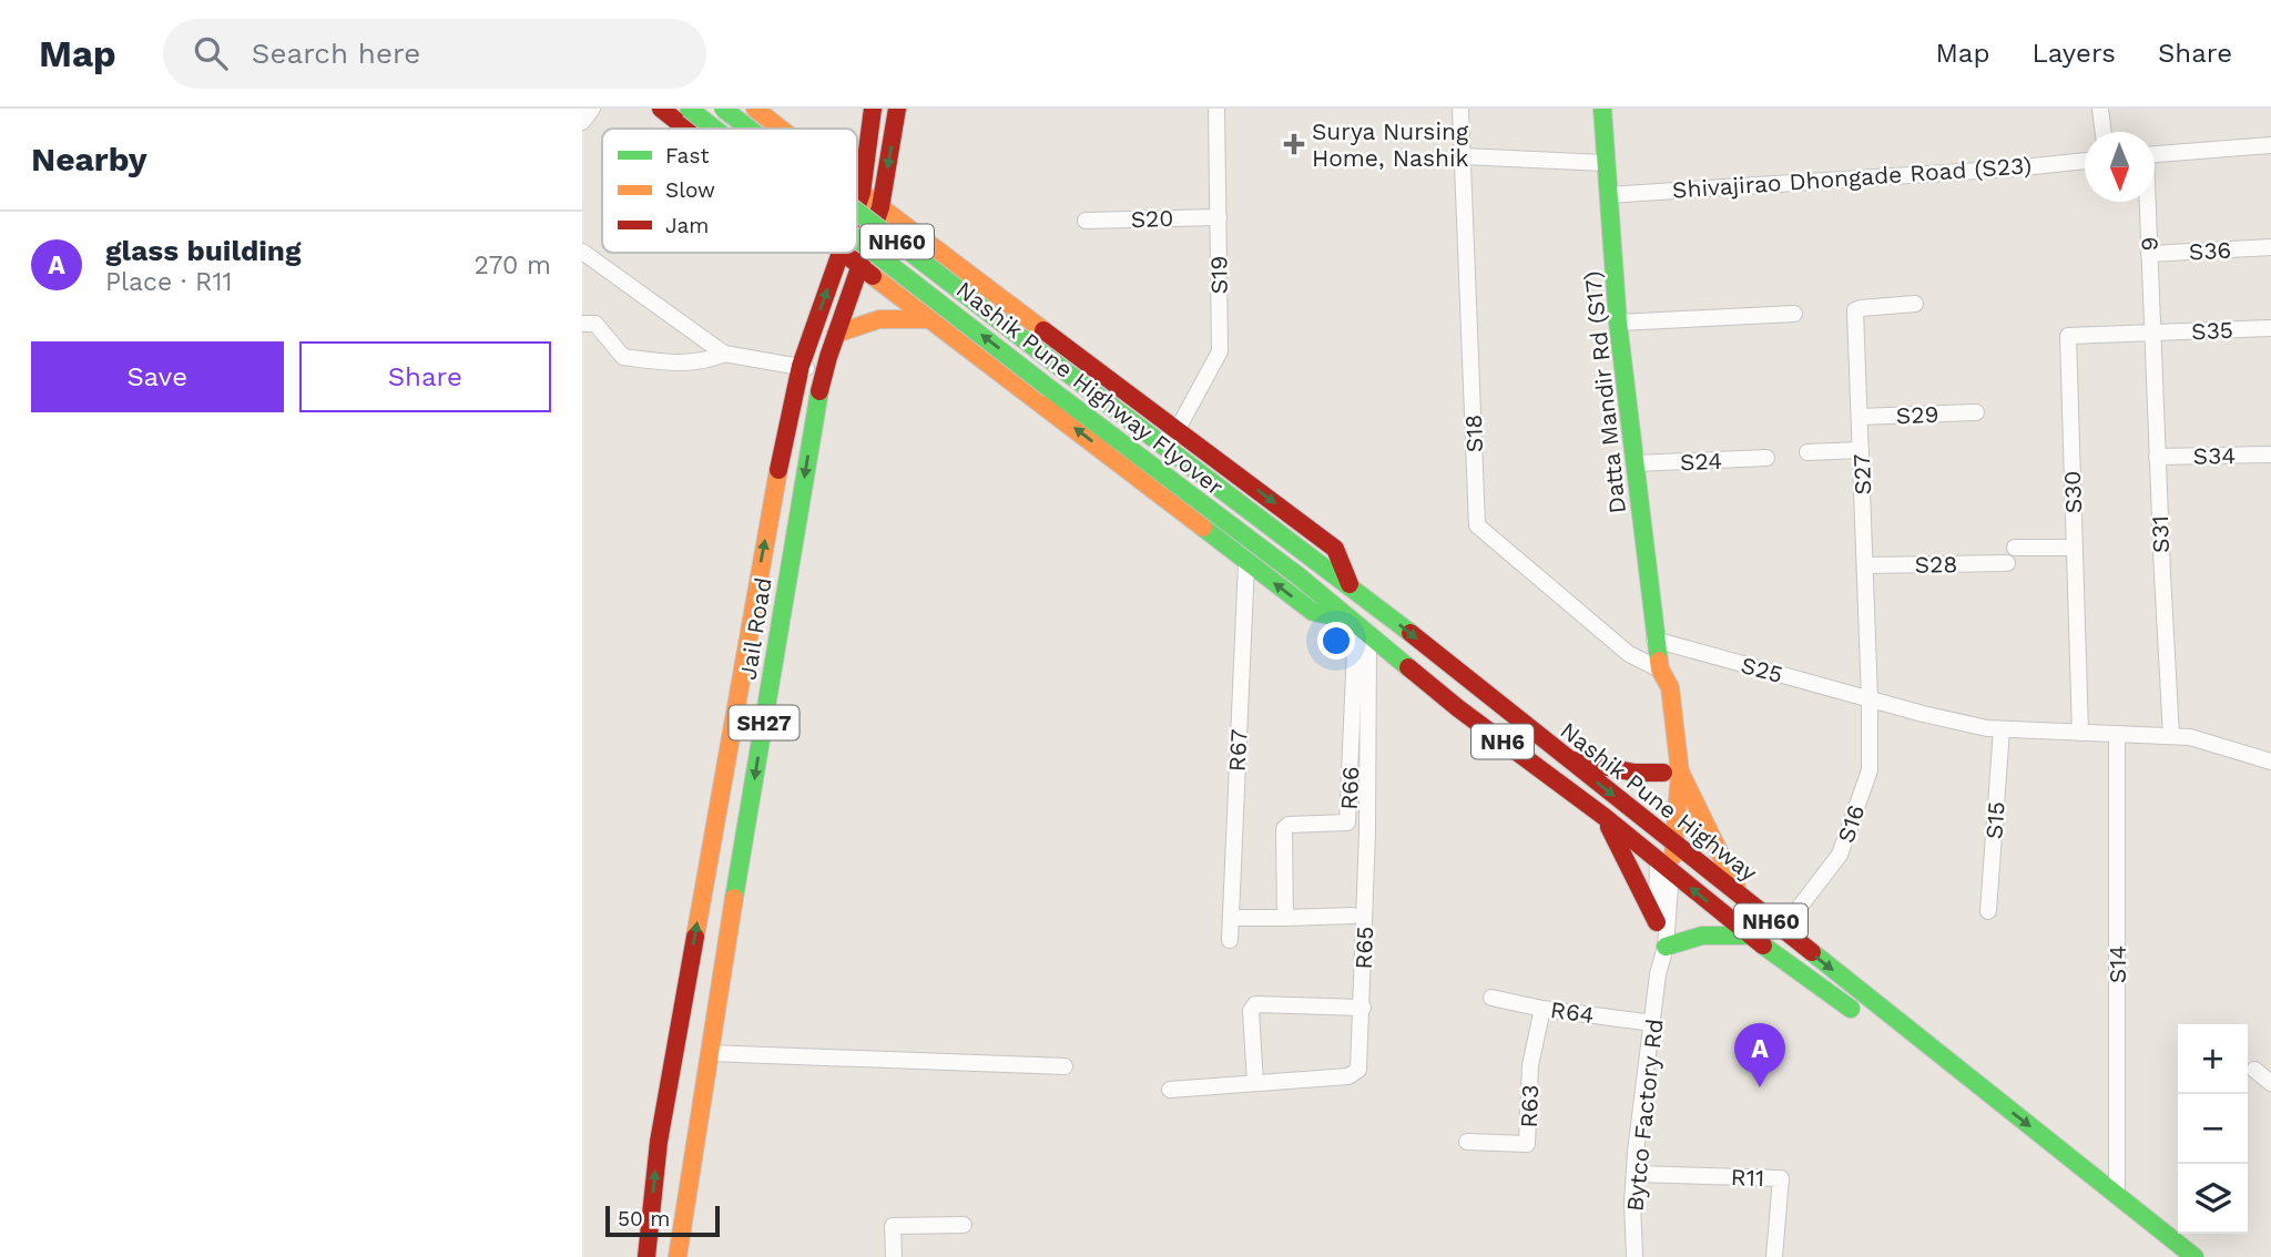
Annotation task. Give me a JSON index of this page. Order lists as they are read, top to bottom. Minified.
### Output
{"streets":{"main road":["NH60","Nashik Pune Highway Flyover","Datta Mandir Rd (S17)","Jail Road","SH27","NH6","Nashik Pune Highway"],"street":["Shivajirao Dhongade Road (S23)","S20","9","S36","S19","S35","S29","S18","S34","S24","S27","S30","S31","S28","S25","R67","R66","S15","S16","R65","S14","R64","R63","Bytco Factory Rd","R11"]},"crossings":[["Shivajirao Dhongade Road (S23)","Datta Mandir Rd (S17)"],["S20","S19"],["9","S36"],["9","S35"],["9","S30"],["9","S31"],["S35","S30"],["S35","S31"],["Nashik Pune Highway Flyover","R66"],["Nashik Pune Highway Flyover","Nashik Pune Highway"],["Nashik Pune Highway Flyover","R65"],["Datta Mandir Rd (S17)","S18"],["Datta Mandir Rd (S17)","S24"],["Datta Mandir Rd (S17)","S25"],["Datta Mandir Rd (S17)","Nashik Pune Highway"],["Datta Mandir Rd (S17)","Bytco Factory Rd"],["S29","S27"],["S34","S31"],["S27","S28"],["S27","S25"],["S27","S16"],["S30","S31"],["S30","S25"],["S31","S25"],["S25","S15"],["S25","S16"],["S25","S14"],["R66","Nashik Pune Highway"],["R66","R65"],["Nashik Pune Highway","S16"],["Nashik Pune Highway","R65"],["Nashik Pune Highway","S14"],["Nashik Pune Highway","Bytco Factory Rd"],["R64","R63"],["R64","Bytco Factory Rd"],["Bytco Factory Rd","R11"]],"places":{"health":["Surya Nursing Home, Nashik"]},"legend":["Fast","Slow","Jam"],"scale_bar":"50 m","north":"bottom","page":{"header":"Map","search":"Search here","nav":["Map","Layers","Share"],"heading":"Nearby","list":[{"mark":"A","name":"glass building","note":"Place · R11","value":"270 m"}],"buttons":["Save","Share"],"pins":"A","map_buttons":["+","−"],"scale":"50 m"}}
